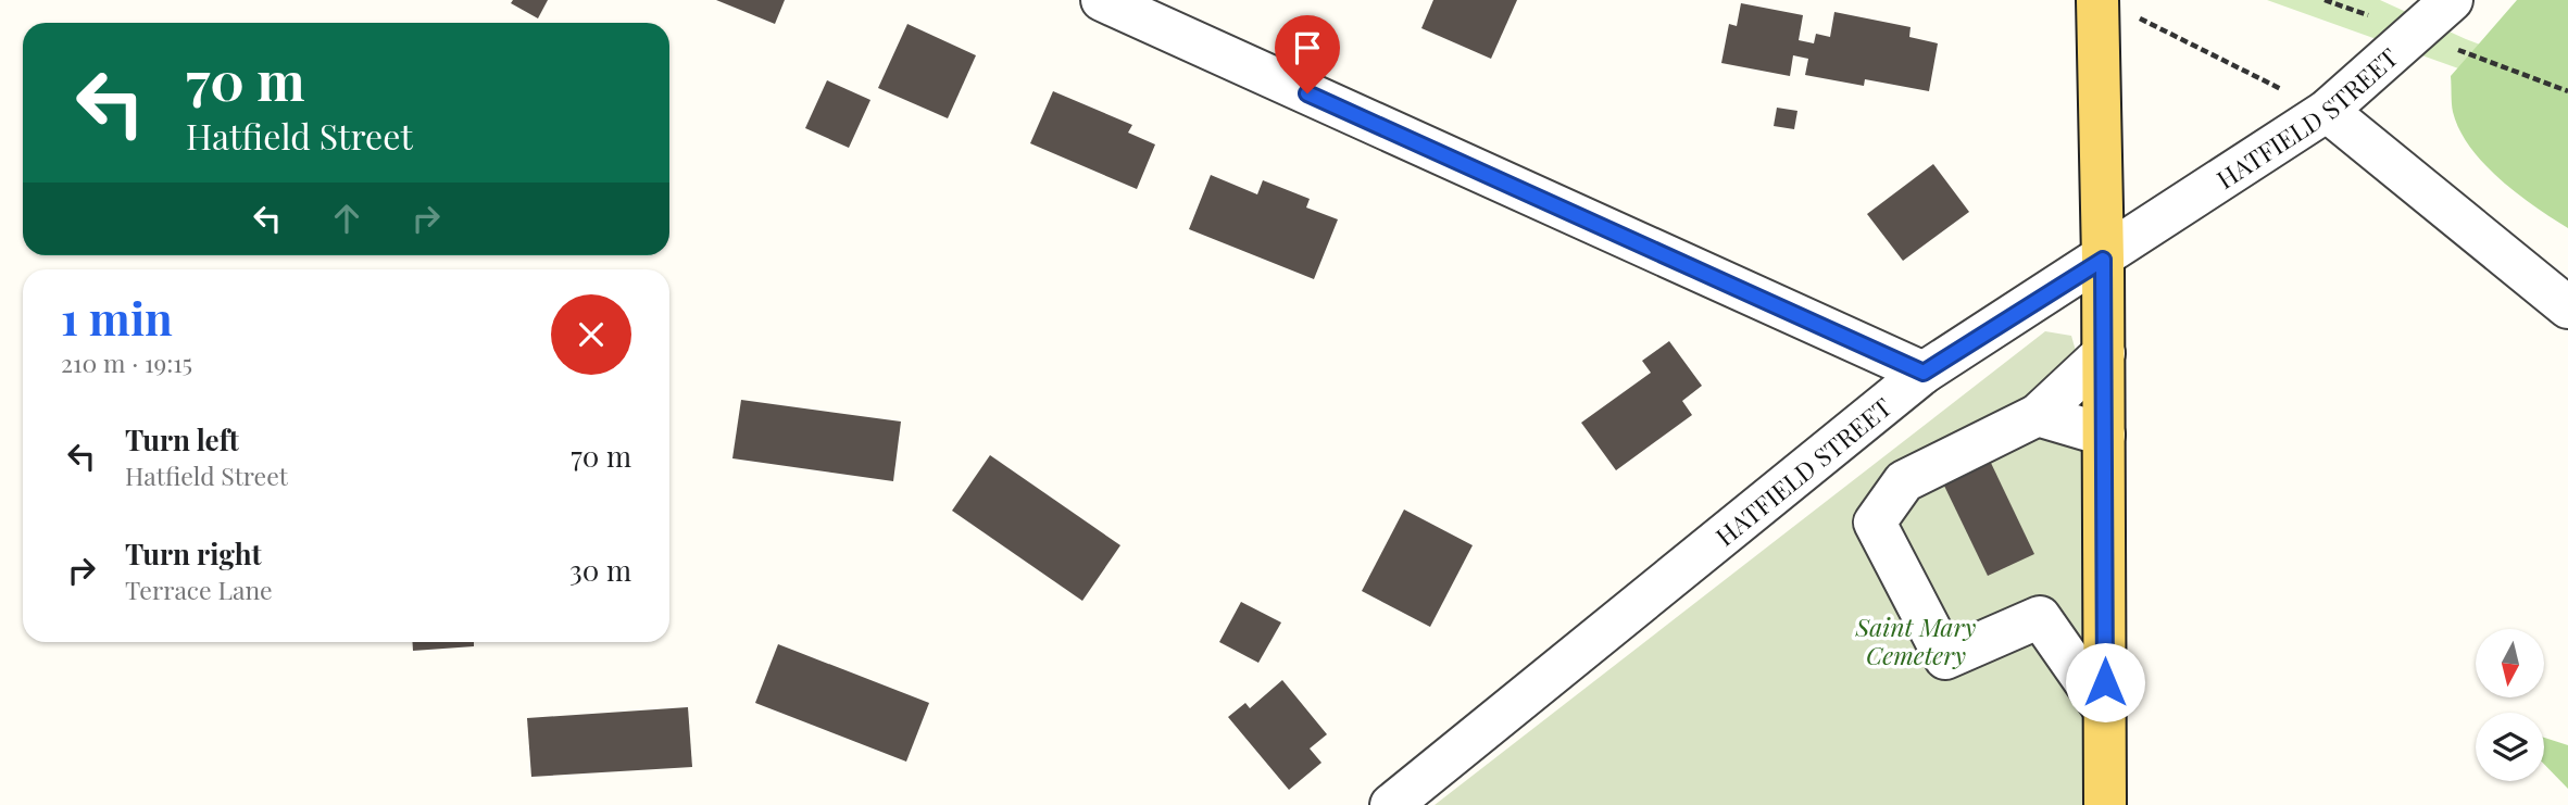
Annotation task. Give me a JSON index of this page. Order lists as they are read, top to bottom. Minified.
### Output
{"streets":{"street":["HATFIELD STREET"]},"parks":["Saint Mary Cemetery"],"north":"bottom","page":{"turn":["70 m","Hatfield Street"],"heading":["1 min","210 m · 19:15"],"list":[{"name":"Turn left","note":"Hatfield Street","value":"70 m"},{"name":"Turn right","note":"Terrace Lane","value":"30 m"}]}}
